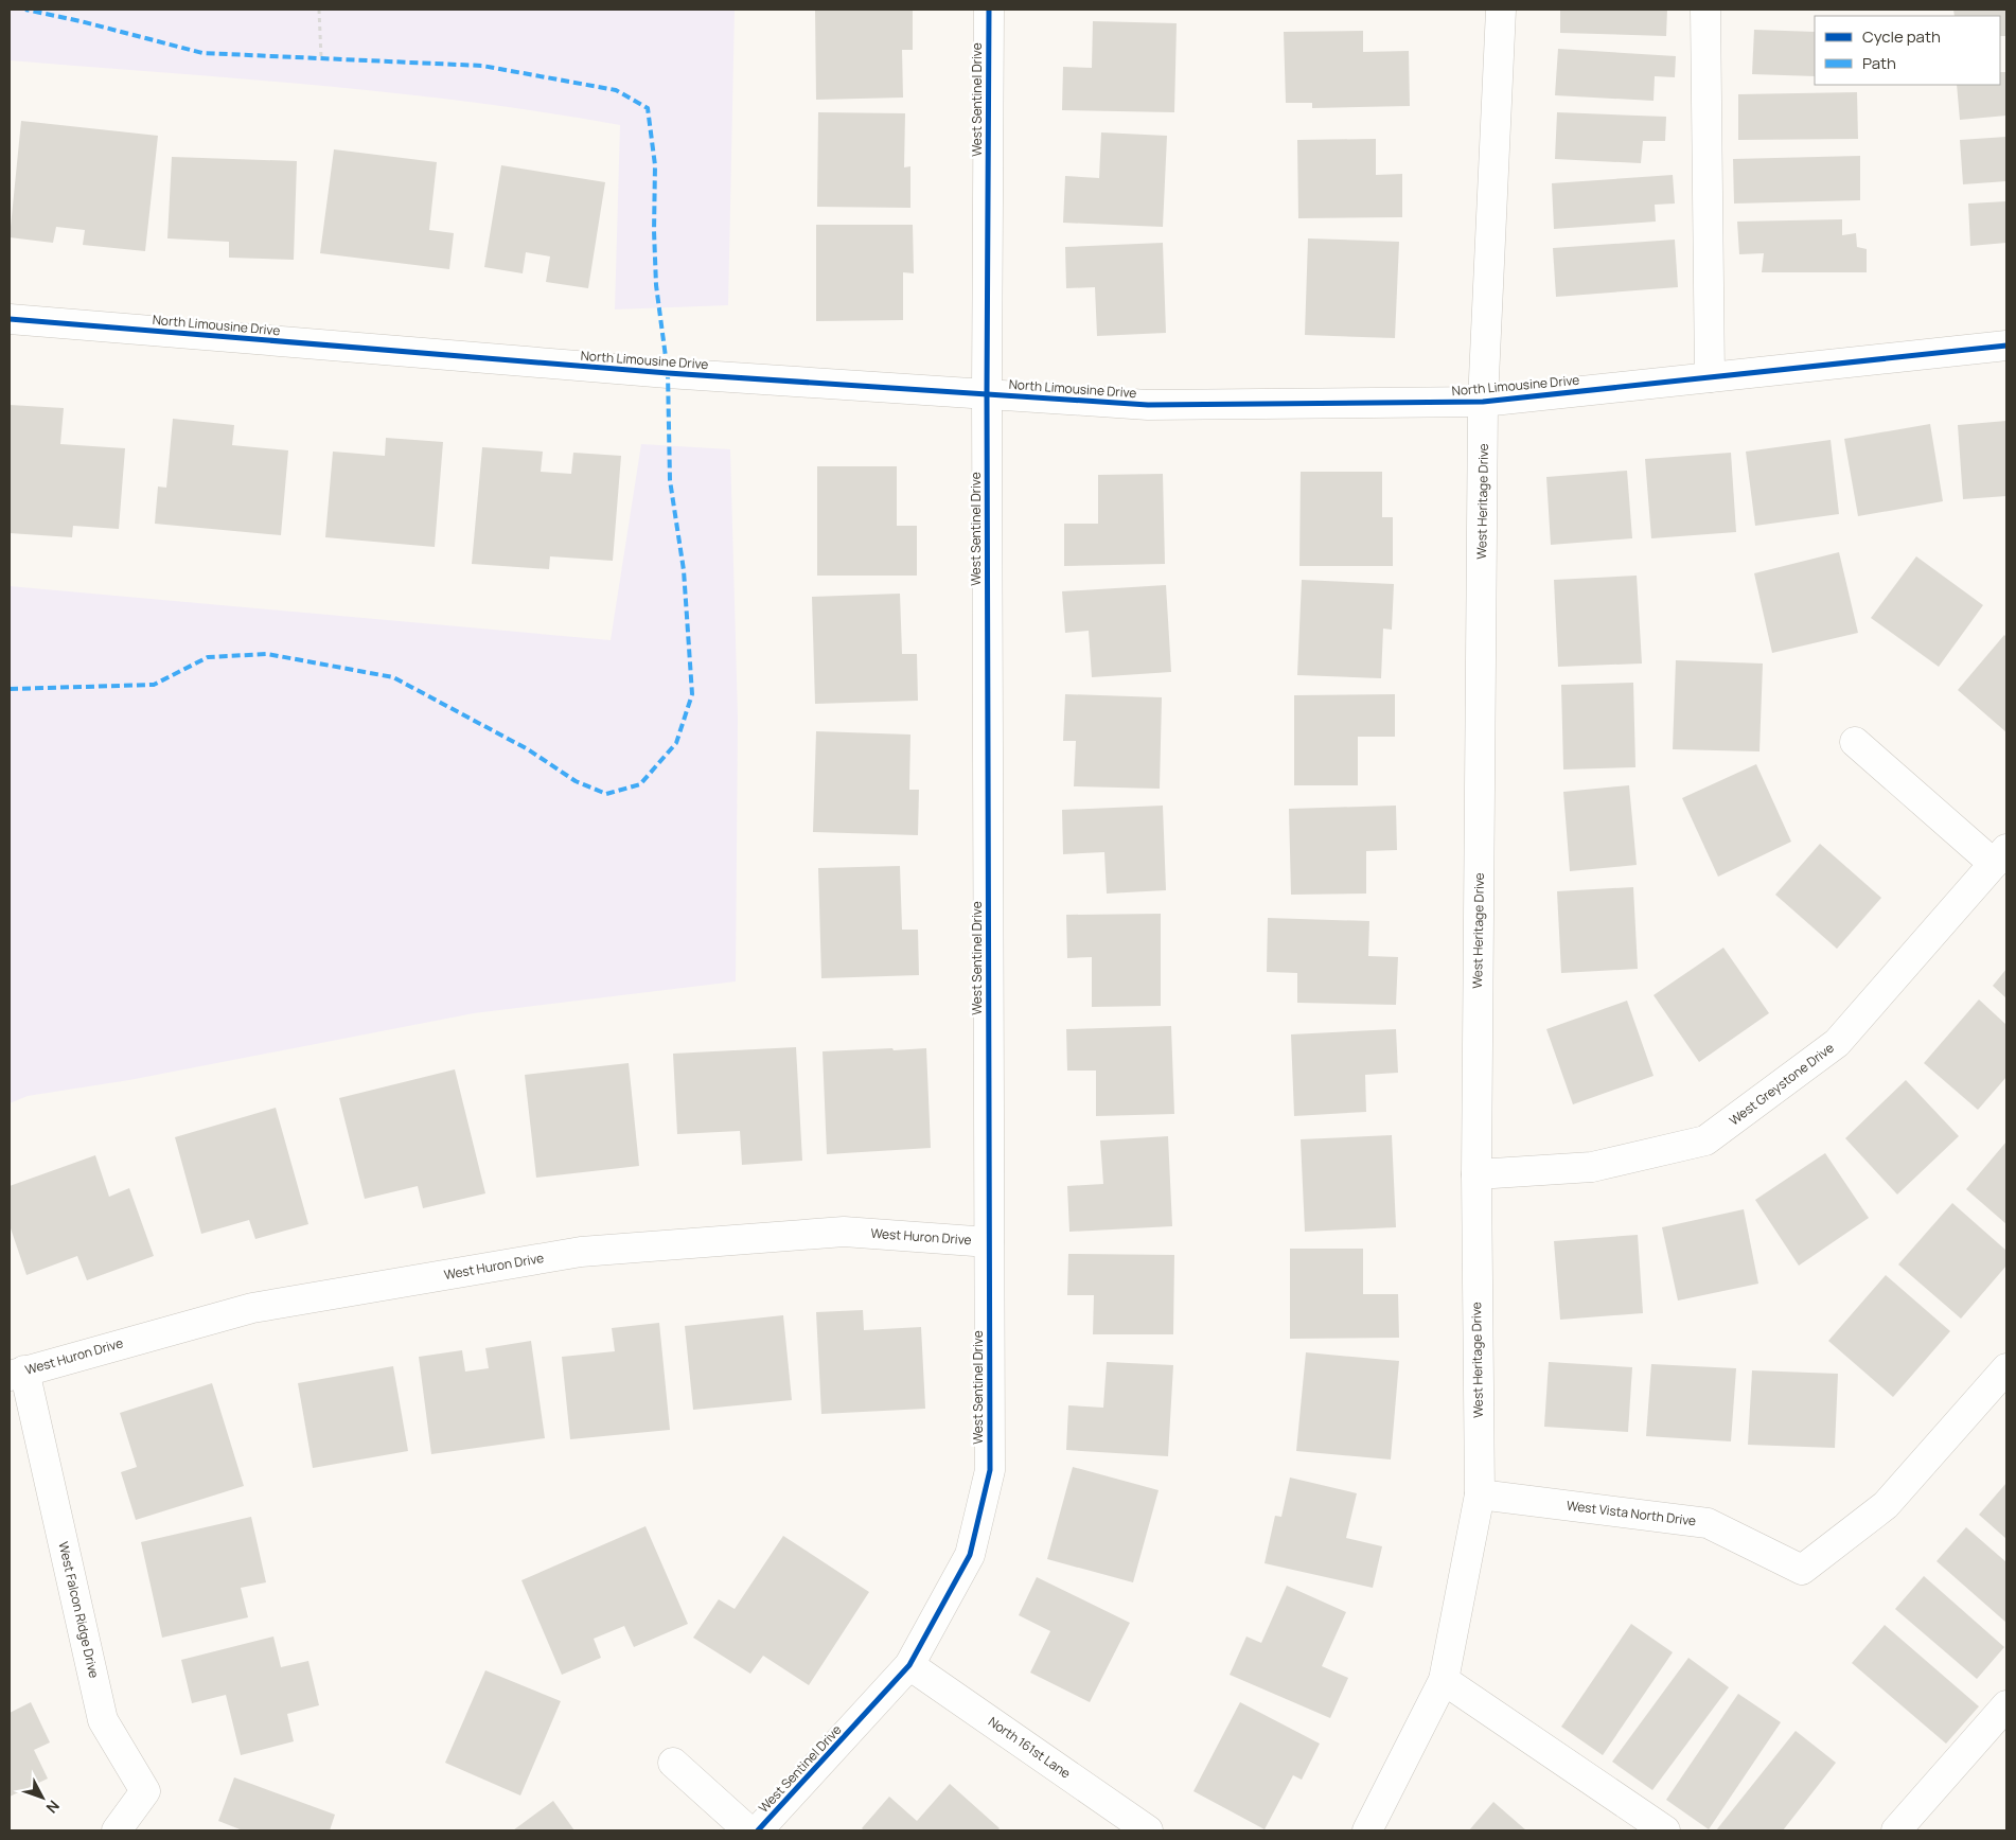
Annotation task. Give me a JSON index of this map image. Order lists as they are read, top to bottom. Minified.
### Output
{"streets":{"street":["West Sentinel Drive","North Limousine Drive","West Heritage Drive","West Greystone Drive","West Huron Drive","West Vista North Drive","West Falcon Ridge Drive","North 161st Lane"]},"crossings":[["West Sentinel Drive","North Limousine Drive"],["West Sentinel Drive","West Huron Drive"],["West Sentinel Drive","North 161st Lane"],["North Limousine Drive","West Heritage Drive"],["West Heritage Drive","West Greystone Drive"],["West Heritage Drive","West Vista North Drive"],["West Huron Drive","West Falcon Ridge Drive"]],"legend":["Cycle path","Path"],"north":"bottom right"}
